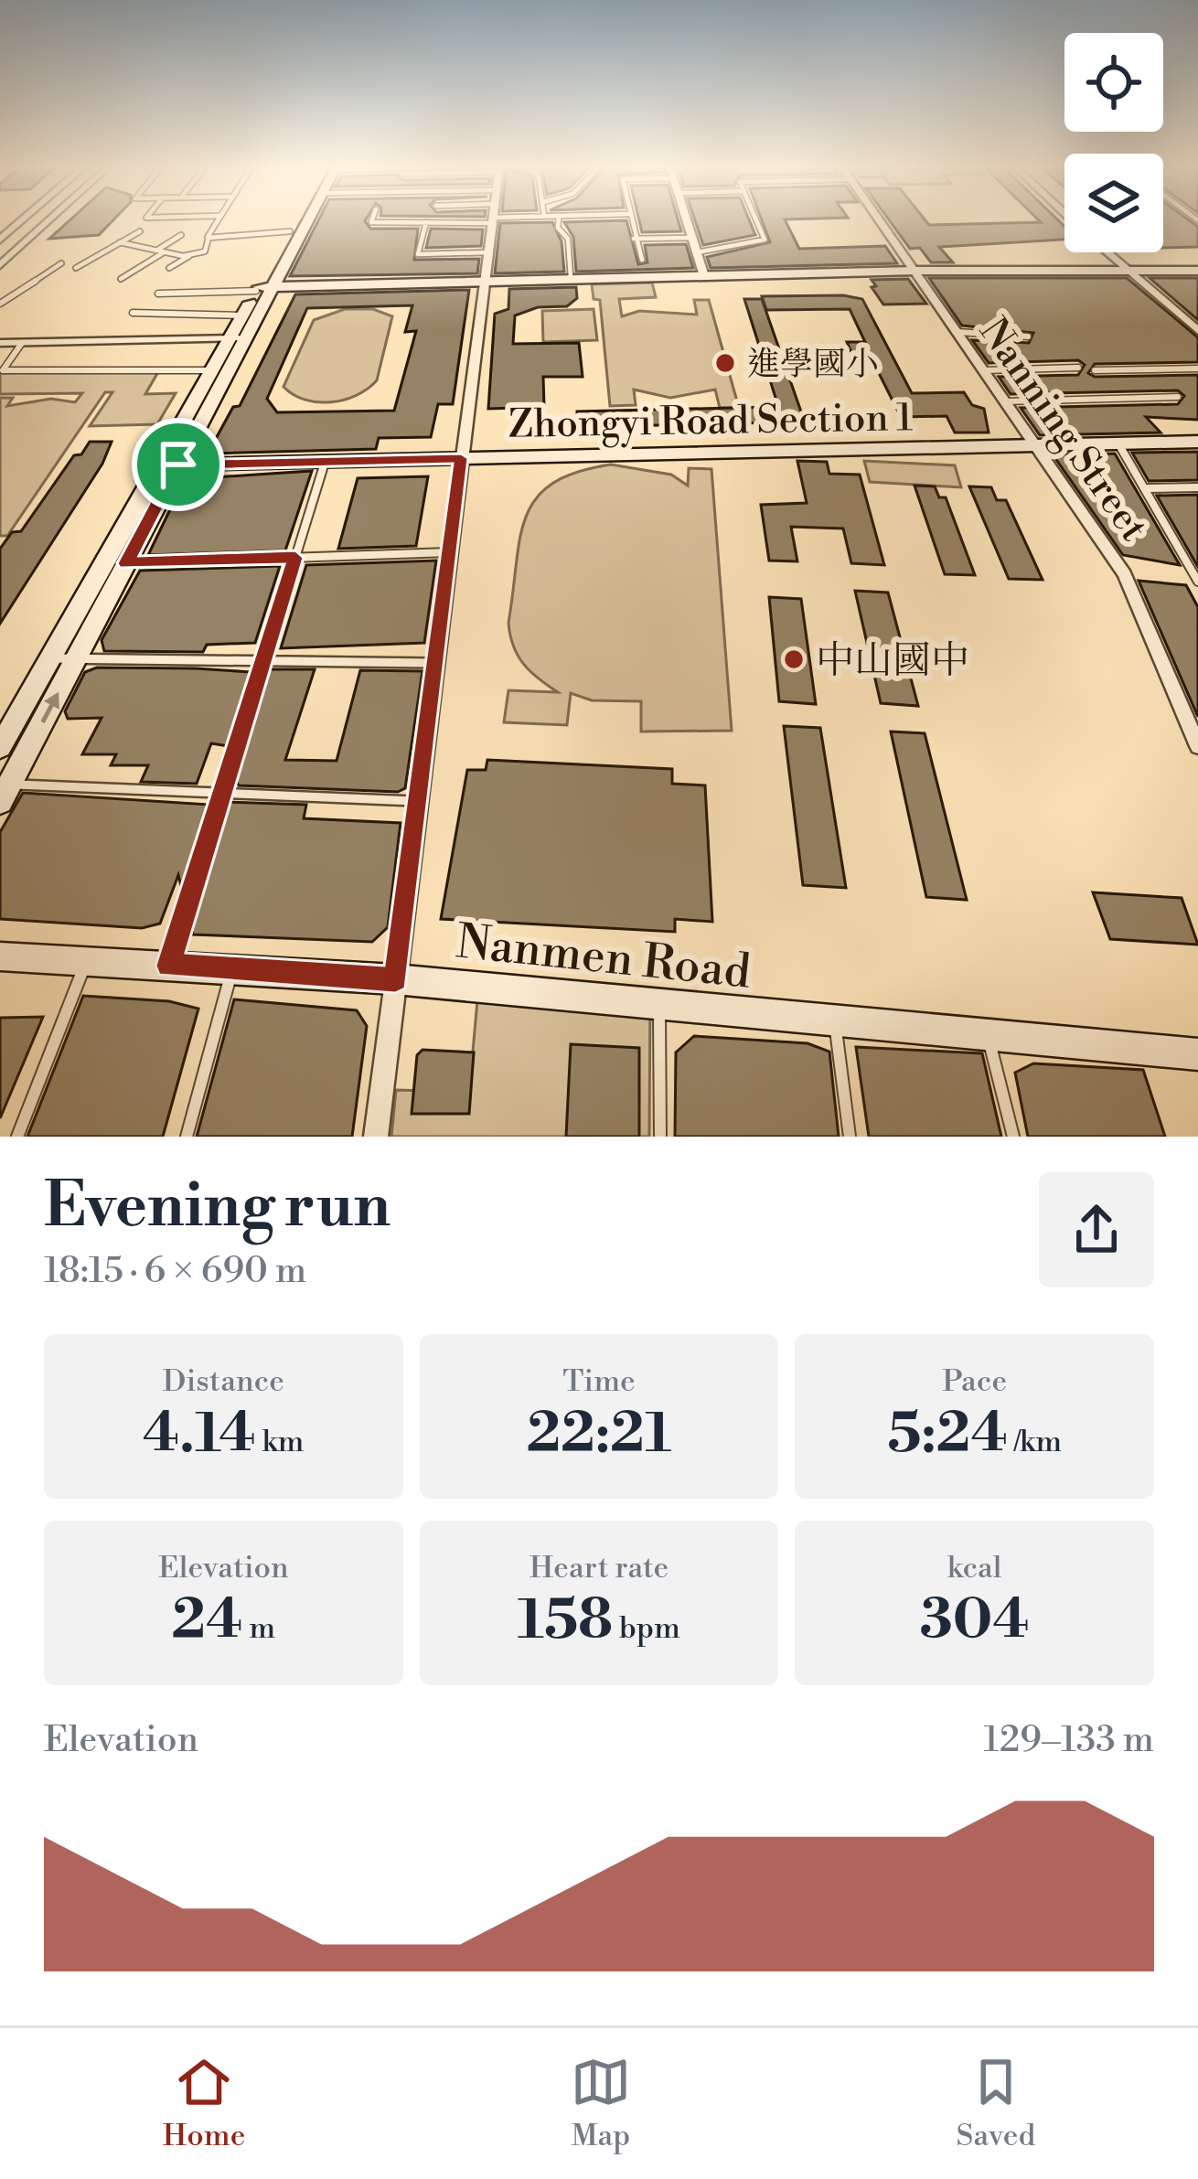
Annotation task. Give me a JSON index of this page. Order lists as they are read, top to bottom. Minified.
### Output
{"streets":{"street":["Zhongyi Road Section 1","Nanning Street","Nanmen Road"]},"crossings":[["Zhongyi Road Section 1","Nanning Street"]],"places":["進學國小","中山國中"],"page":{"heading":["Evening run","18:15 · 6 × 690 m"],"stats":[["Distance","4.14 km"],["Time","22:21"],["Pace","5:24 /km"],["Elevation","24 m"],["Heart rate","158 bpm"],["kcal","304"]],"chart":["Elevation","129–133 m"],"tabs":["Home","Map","Saved"]}}
